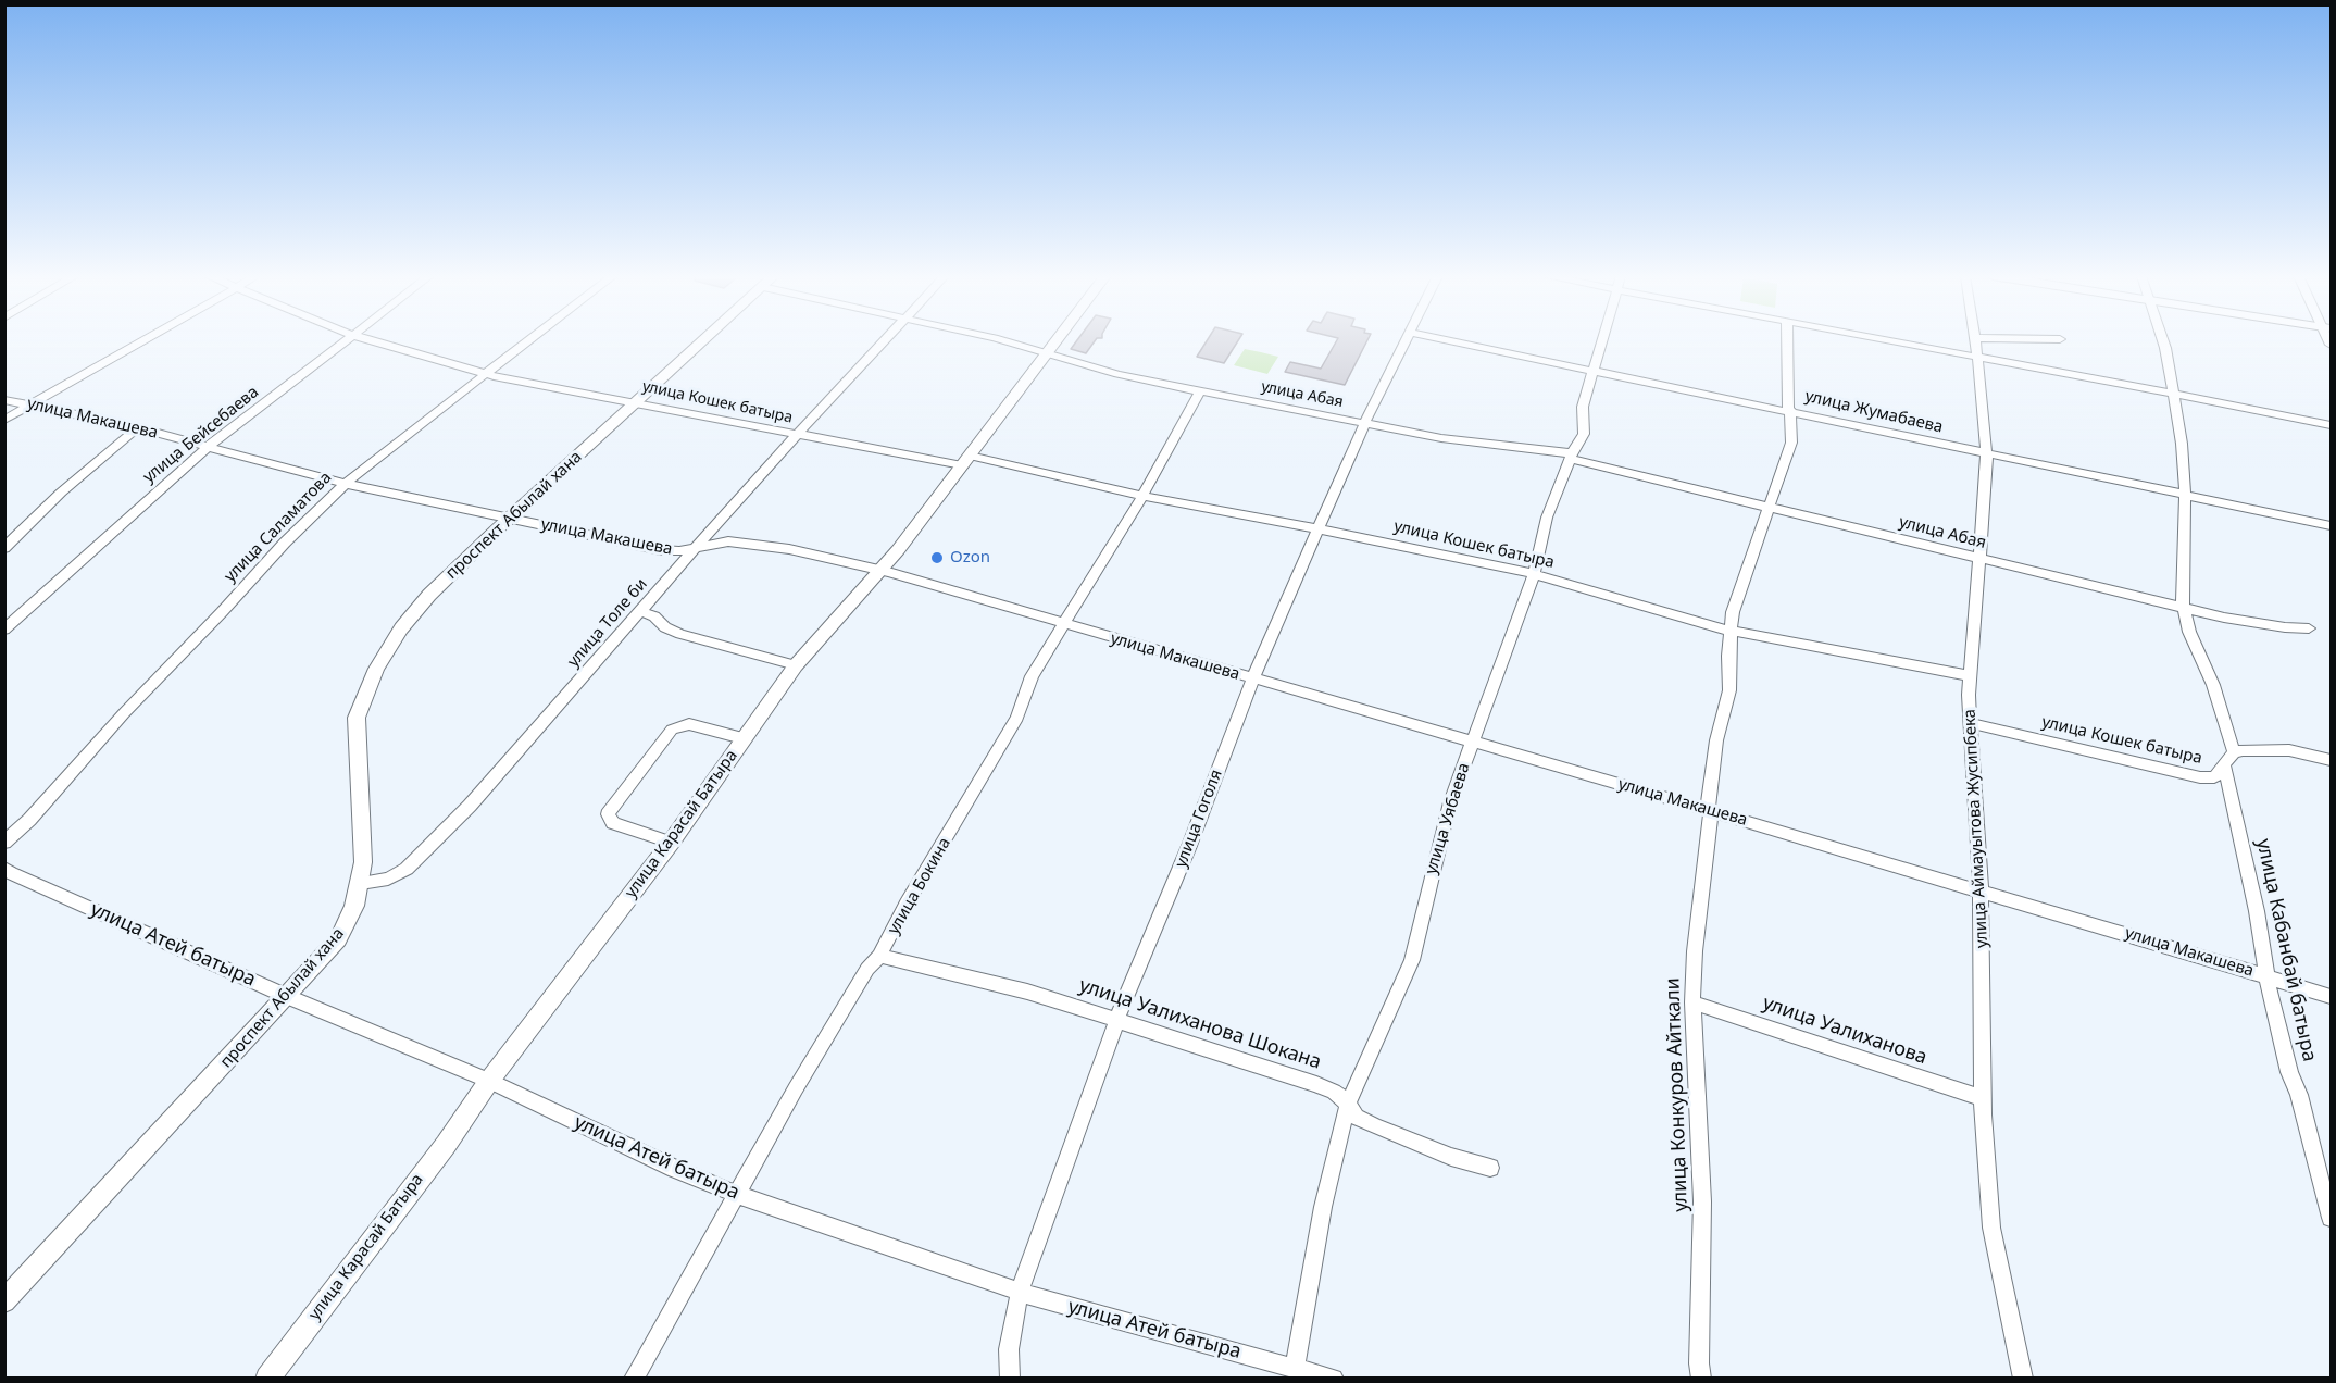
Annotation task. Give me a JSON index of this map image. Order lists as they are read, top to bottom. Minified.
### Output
{"streets":{"main road":["проспект Абылай хана","улица Карасай Батыра"],"street":["улица Абая","улица Кошек батыра","улица Жумабаева","улица Макашева","улица Бейсебаева","улица Саламатова","улица Толе би","улица Гоголя","улица Уябаева","улица Аймауытова Жусипбека","улица Бокина","улица Атей батыра","улица Кабанбай батыра","улица Уалиханова Шокана","улица Уалиханова","улица Конкуров Айткали"]},"crossings":[["улица Абая","улица Гоголя"],["улица Абая","улица Уябаева"],["улица Абая","улица Карасай Батыра"],["улица Абая","улица Аймауытова Жусипбека"],["улица Абая","улица Бокина"],["улица Абая","улица Кабанбай батыра"],["улица Абая","улица Конкуров Айткали"],["улица Кошек батыра","проспект Абылай хана"],["улица Кошек батыра","улица Саламатова"],["улица Кошек батыра","улица Толе би"],["улица Кошек батыра","улица Гоголя"],["улица Кошек батыра","улица Уябаева"],["улица Кошек батыра","улица Карасай Батыра"],["улица Кошек батыра","улица Аймауытова Жусипбека"],["улица Кошек батыра","улица Бокина"],["улица Кошек батыра","улица Кабанбай батыра"],["улица Кошек батыра","улица Конкуров Айткали"],["улица Жумабаева","улица Уябаева"],["улица Жумабаева","улица Аймауытова Жусипбека"],["улица Жумабаева","улица Кабанбай батыра"],["улица Жумабаева","улица Конкуров Айткали"],["улица Макашева","улица Бейсебаева"],["улица Макашева","проспект Абылай хана"],["улица Макашева","улица Саламатова"],["улица Макашева","улица Толе би"],["улица Макашева","улица Гоголя"],["улица Макашева","улица Уябаева"],["улица Макашева","улица Карасай Батыра"],["улица Макашева","улица Аймауытова Жусипбека"],["улица Макашева","улица Бокина"],["улица Макашева","улица Кабанбай батыра"],["улица Макашева","улица Конкуров Айткали"],["проспект Абылай хана","улица Толе би"],["проспект Абылай хана","улица Атей батыра"],["улица Гоголя","улица Атей батыра"],["улица Гоголя","улица Уалиханова Шокана"],["улица Уябаева","улица Атей батыра"],["улица Уябаева","улица Уалиханова Шокана"],["улица Карасай Батыра","улица Атей батыра"],["улица Аймауытова Жусипбека","улица Уалиханова"],["улица Бокина","улица Атей батыра"],["улица Бокина","улица Уалиханова Шокана"],["улица Уалиханова","улица Конкуров Айткали"]],"places":["Ozon"]}
